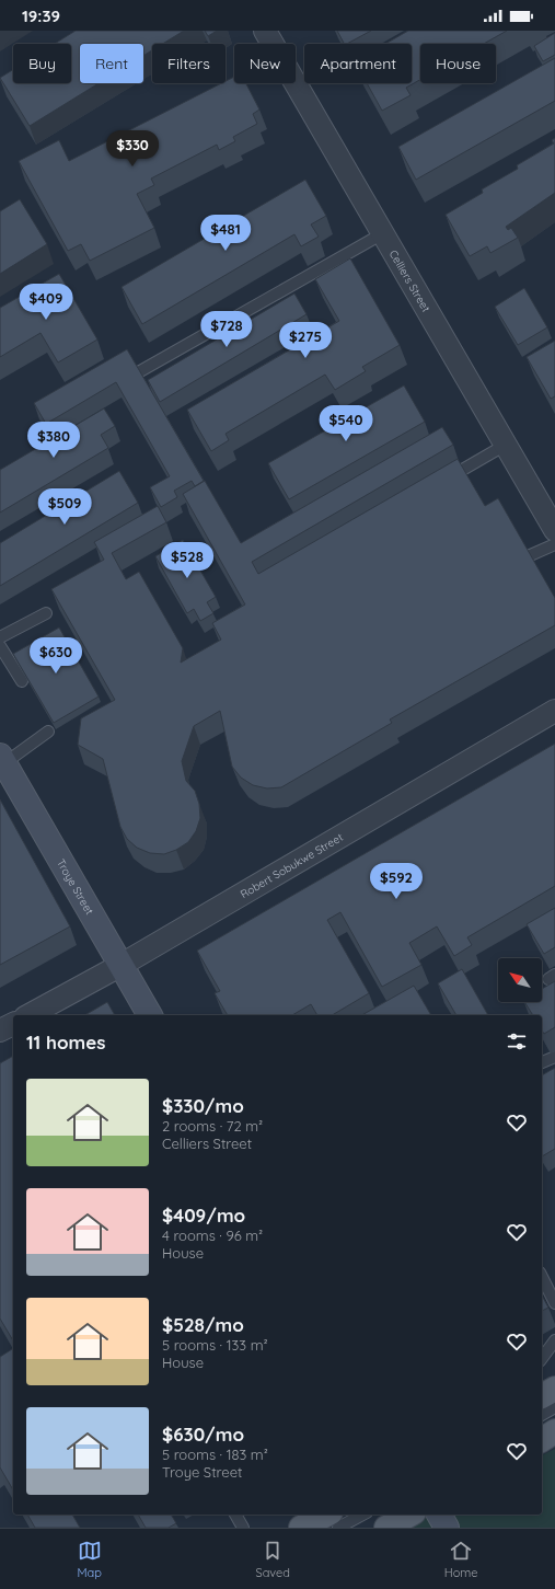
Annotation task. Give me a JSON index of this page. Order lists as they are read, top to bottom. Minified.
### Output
{"streets":{"main road":["Troye Street"],"street":["Celliers Street","Robert Sobukwe Street"]},"crossings":[["Robert Sobukwe Street","Troye Street"]],"north":"top left","page":{"status":"19:39","chip":["Buy","Rent","Filters","New","Apartment","House"],"price":["$330","$481","$409","$728","$275","$540","$380","$509","$528","$630","$592"],"heading":"11 homes","list":[{"name":"$330/mo","note":"2 rooms · 72 m² · Celliers Street"},{"name":"$409/mo","note":"4 rooms · 96 m² · House"},{"name":"$528/mo","note":"5 rooms · 133 m² · House"},{"name":"$630/mo","note":"5 rooms · 183 m² · Troye Street"}],"tabs":["Map","Saved","Home"]}}
